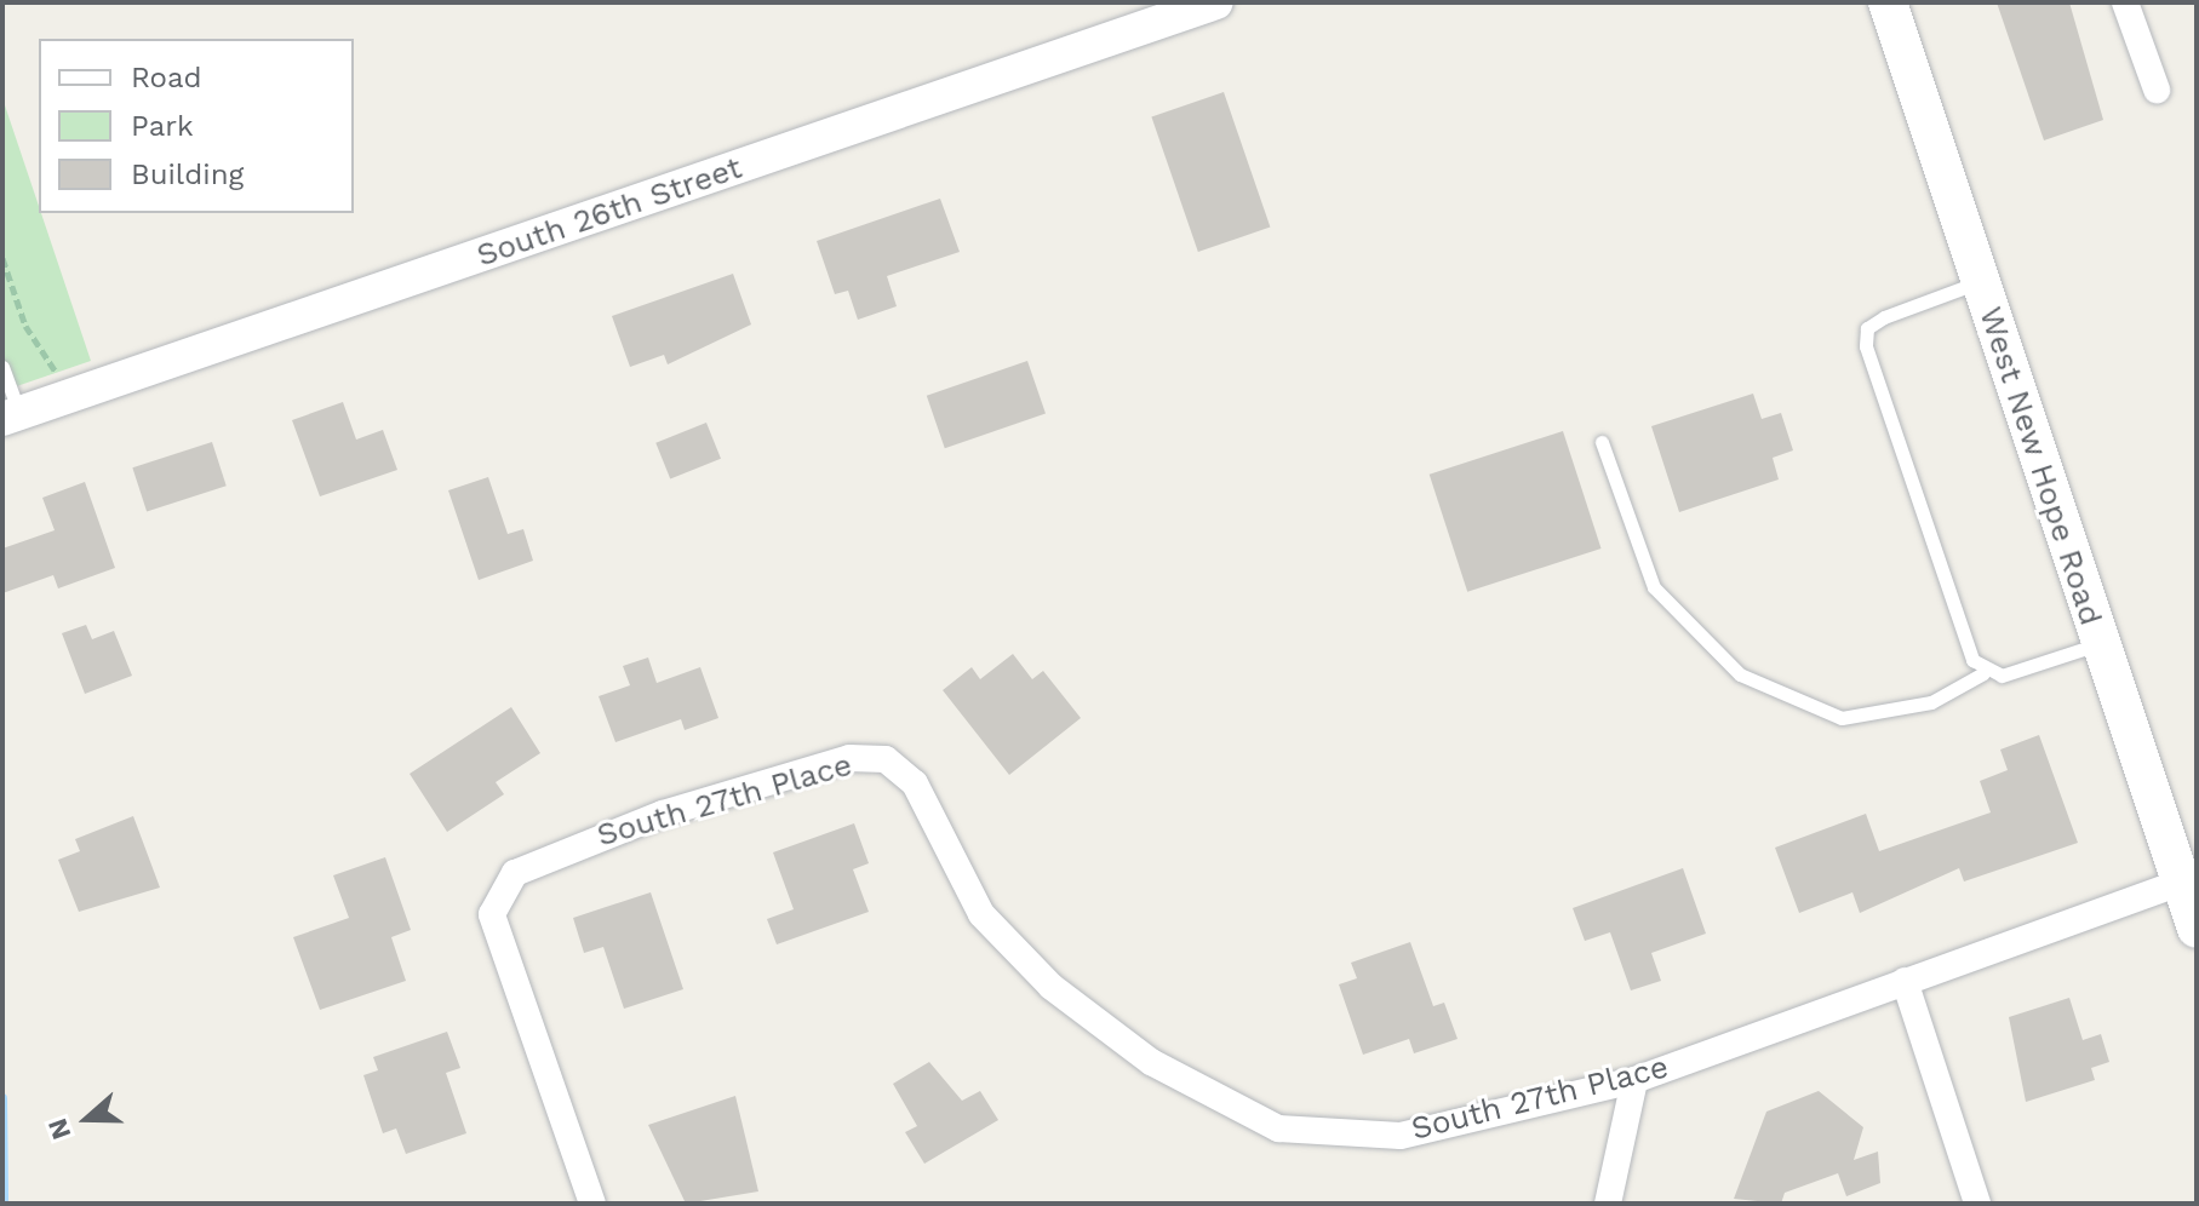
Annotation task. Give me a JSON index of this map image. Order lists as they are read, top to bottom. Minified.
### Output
{"streets":{"main road":["West New Hope Road"],"street":["South 26th Street","South 27th Place"]},"crossings":[["West New Hope Road","South 27th Place"]],"legend":["Road","Park","Building"],"north":"left"}
